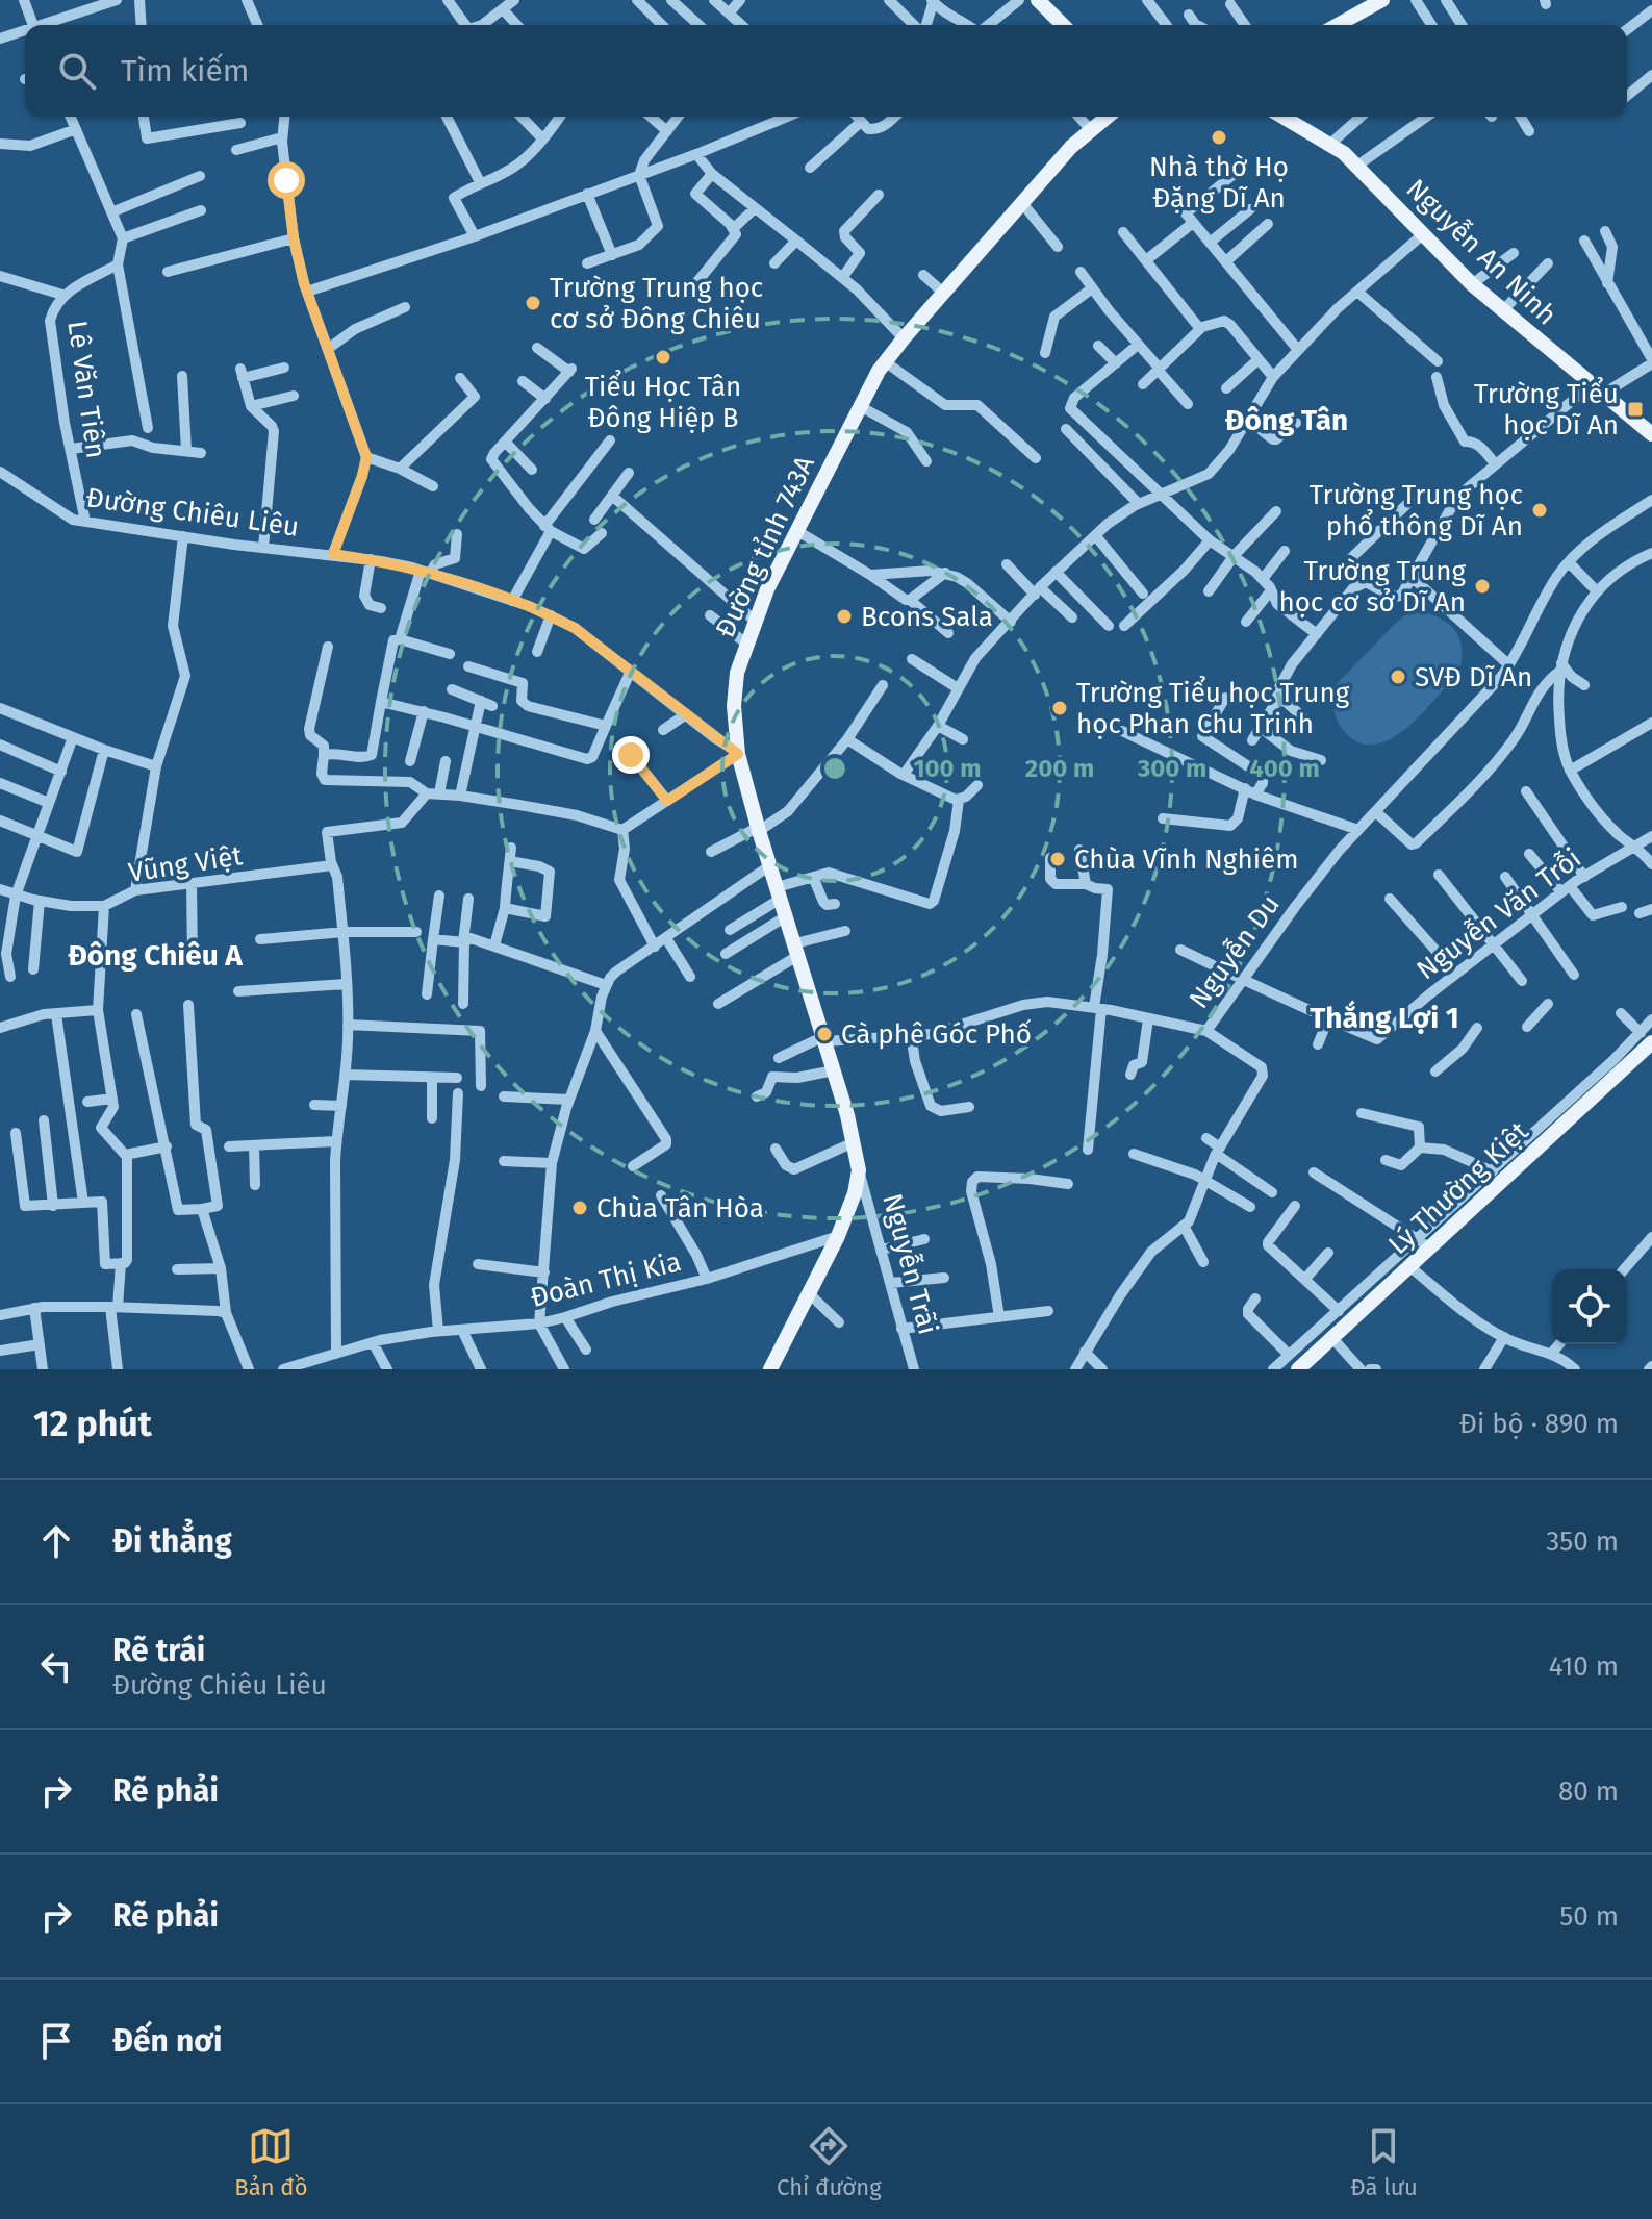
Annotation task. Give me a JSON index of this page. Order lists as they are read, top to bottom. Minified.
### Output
{"streets":{"main road":["Nguyễn An Ninh","Đường tỉnh 743A","Lý Thường Kiệt"],"street":["Lê Văn Tiên","Đường Chiêu Liêu","Vũng Việt","Nguyễn Văn Trỗi","Nguyễn Du","Nguyễn Trãi","Đoàn Thị Kia"]},"crossings":[["Lê Văn Tiên","Đường Chiêu Liêu"],["Đường Chiêu Liêu","Đường tỉnh 743A"],["Đường tỉnh 743A","Nguyễn Du"],["Đường tỉnh 743A","Nguyễn Trãi"],["Đường tỉnh 743A","Đoàn Thị Kia"],["Nguyễn Văn Trỗi","Nguyễn Du"]],"districts":["Đông Tân","Đông Chiêu A","Thắng Lợi 1"],"places":{"other":["Nhà thờ Họ Đặng Dĩ An","Trường Trung học cơ sở Đông Chiêu","Tiểu Học Tân Đông Hiệp B","Trường Trung học phổ thông Dĩ An","Trường Trung học cơ sở Dĩ An","Bcons Sala","SVĐ Dĩ An","Trường Tiểu học Trung học Phan Chu Trinh","Chùa Vĩnh Nghiêm","Cà phê Góc Phố","Chùa Tân Hòa"],"transit":["Trường Tiểu học Dĩ An"]},"page":{"search":"Tìm kiếm","heading":["12 phút","Đi bộ · 890 m"],"list":[["Đi thẳng","350 m"],["Rẽ trái","Đường Chiêu Liêu","410 m"],["Rẽ phải","80 m"],["Rẽ phải","50 m"],"Đến nơi"],"nav":["Bản đồ","Chỉ đường","Đã lưu"]},"rings":["100 m","200 m","300 m","400 m"]}
